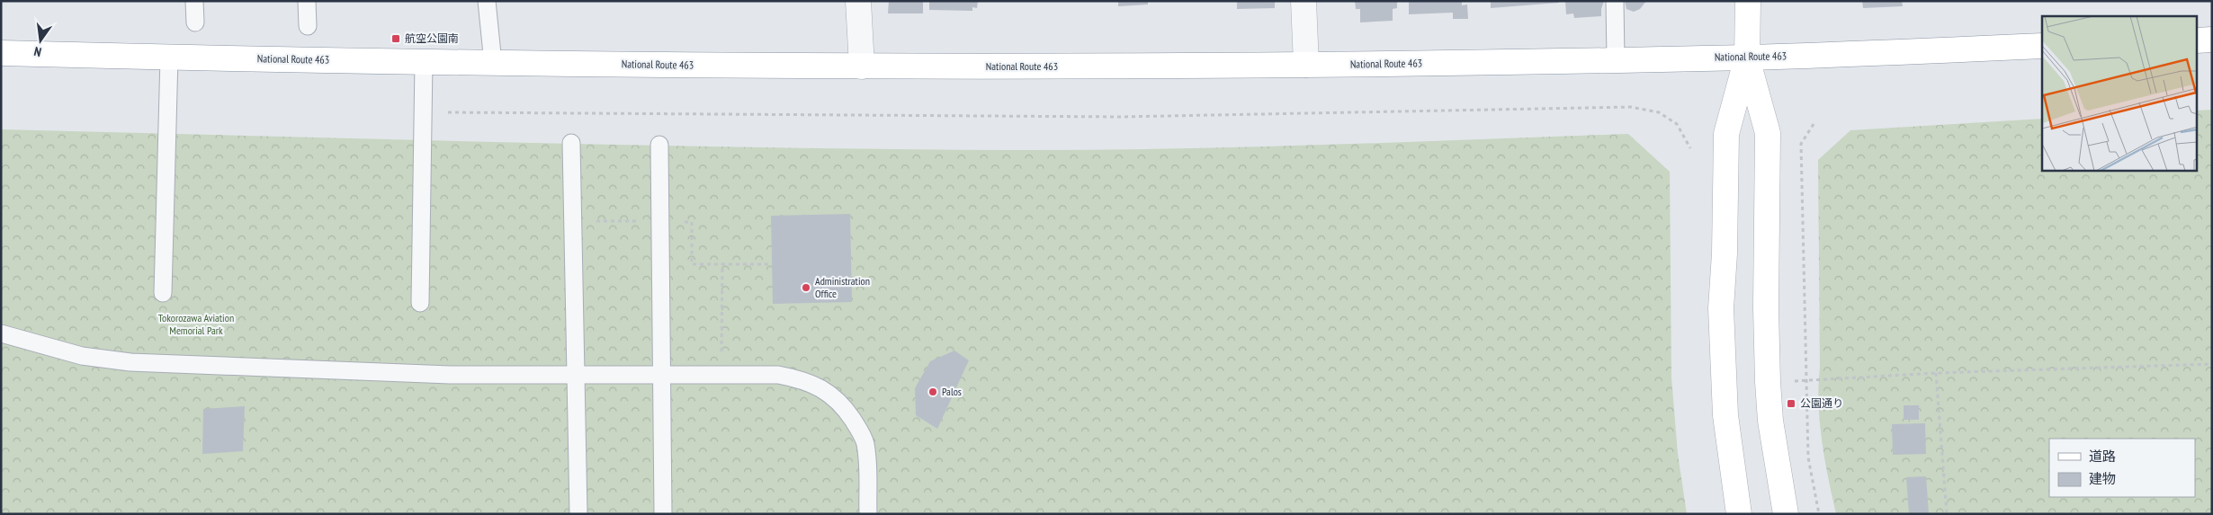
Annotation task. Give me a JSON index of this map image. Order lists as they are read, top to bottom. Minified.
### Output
{"streets":{"main road":["National Route 463"]},"parks":["Tokorozawa Aviation Memorial Park"],"places":{"transit":["航空公園南","公園通り"],"other":["Administration Office","Palos"]},"legend":["道路","建物"],"north":"bottom"}
